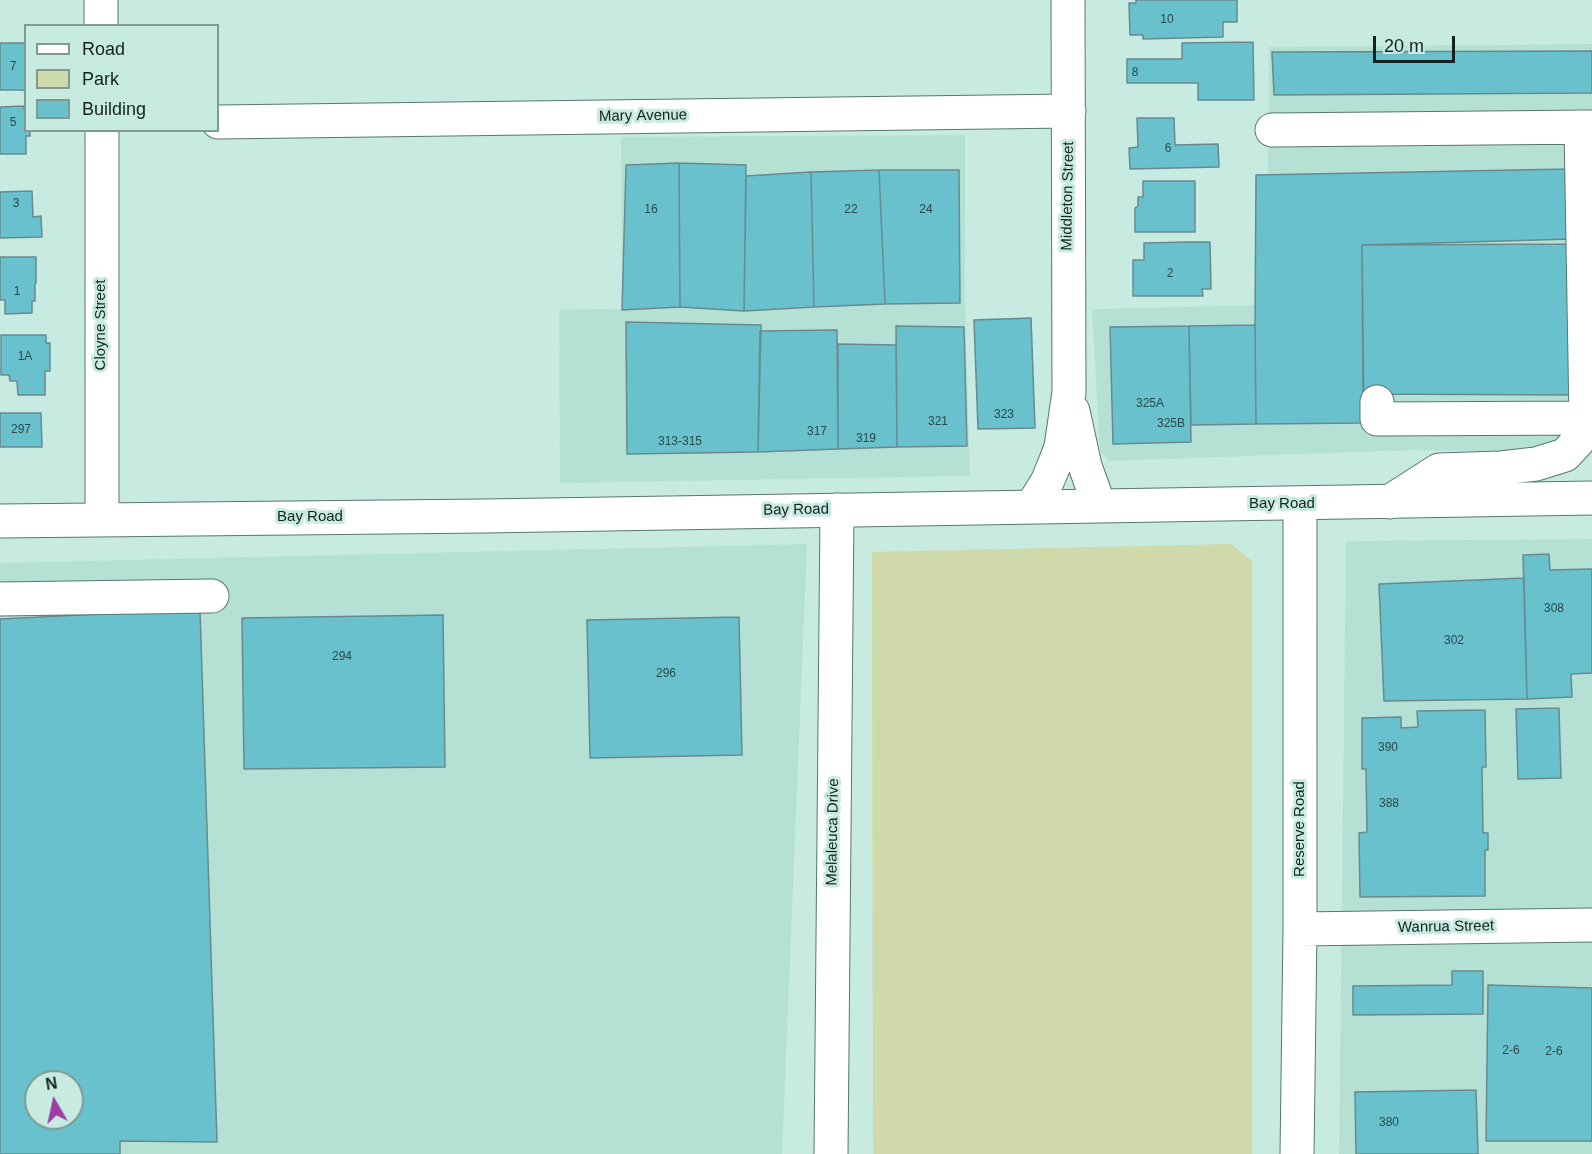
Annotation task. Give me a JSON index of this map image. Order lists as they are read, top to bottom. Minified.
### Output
{"streets":{"street":["Mary Avenue","Middleton Street","Cloyne Street","Bay Road","Reserve Road","Melaleuca Drive","Wanrua Street"]},"crossings":[["Mary Avenue","Middleton Street"],["Middleton Street","Bay Road"],["Cloyne Street","Bay Road"],["Bay Road","Reserve Road"],["Bay Road","Melaleuca Drive"],["Reserve Road","Wanrua Street"]],"house_numbers":["10","7","8","5","6","3","16","22","24","2","1","1A","325A","323","321","325B","297","317","319","313-315","308","302","294","296","390","388","2-6","2-6","380"],"legend":["Road","Park","Building"],"scale_bar":"20 m","north":"top"}
